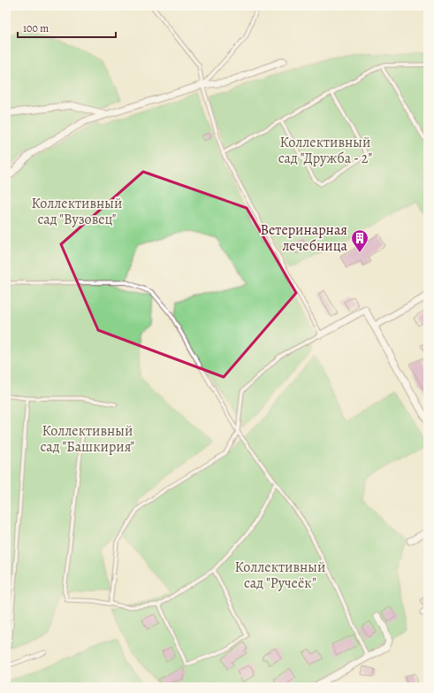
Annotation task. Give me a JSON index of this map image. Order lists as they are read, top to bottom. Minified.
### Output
{"parks":["Коллективный сад \"Дружба - 2\"","Коллективный сад \"Вузовец\"","Коллективный сад \"Башкирия\"","Коллективный сад \"Ручеёк\""],"places":{"building":["Ветеринарная лечебница"]},"scale_bar":"100 m"}
